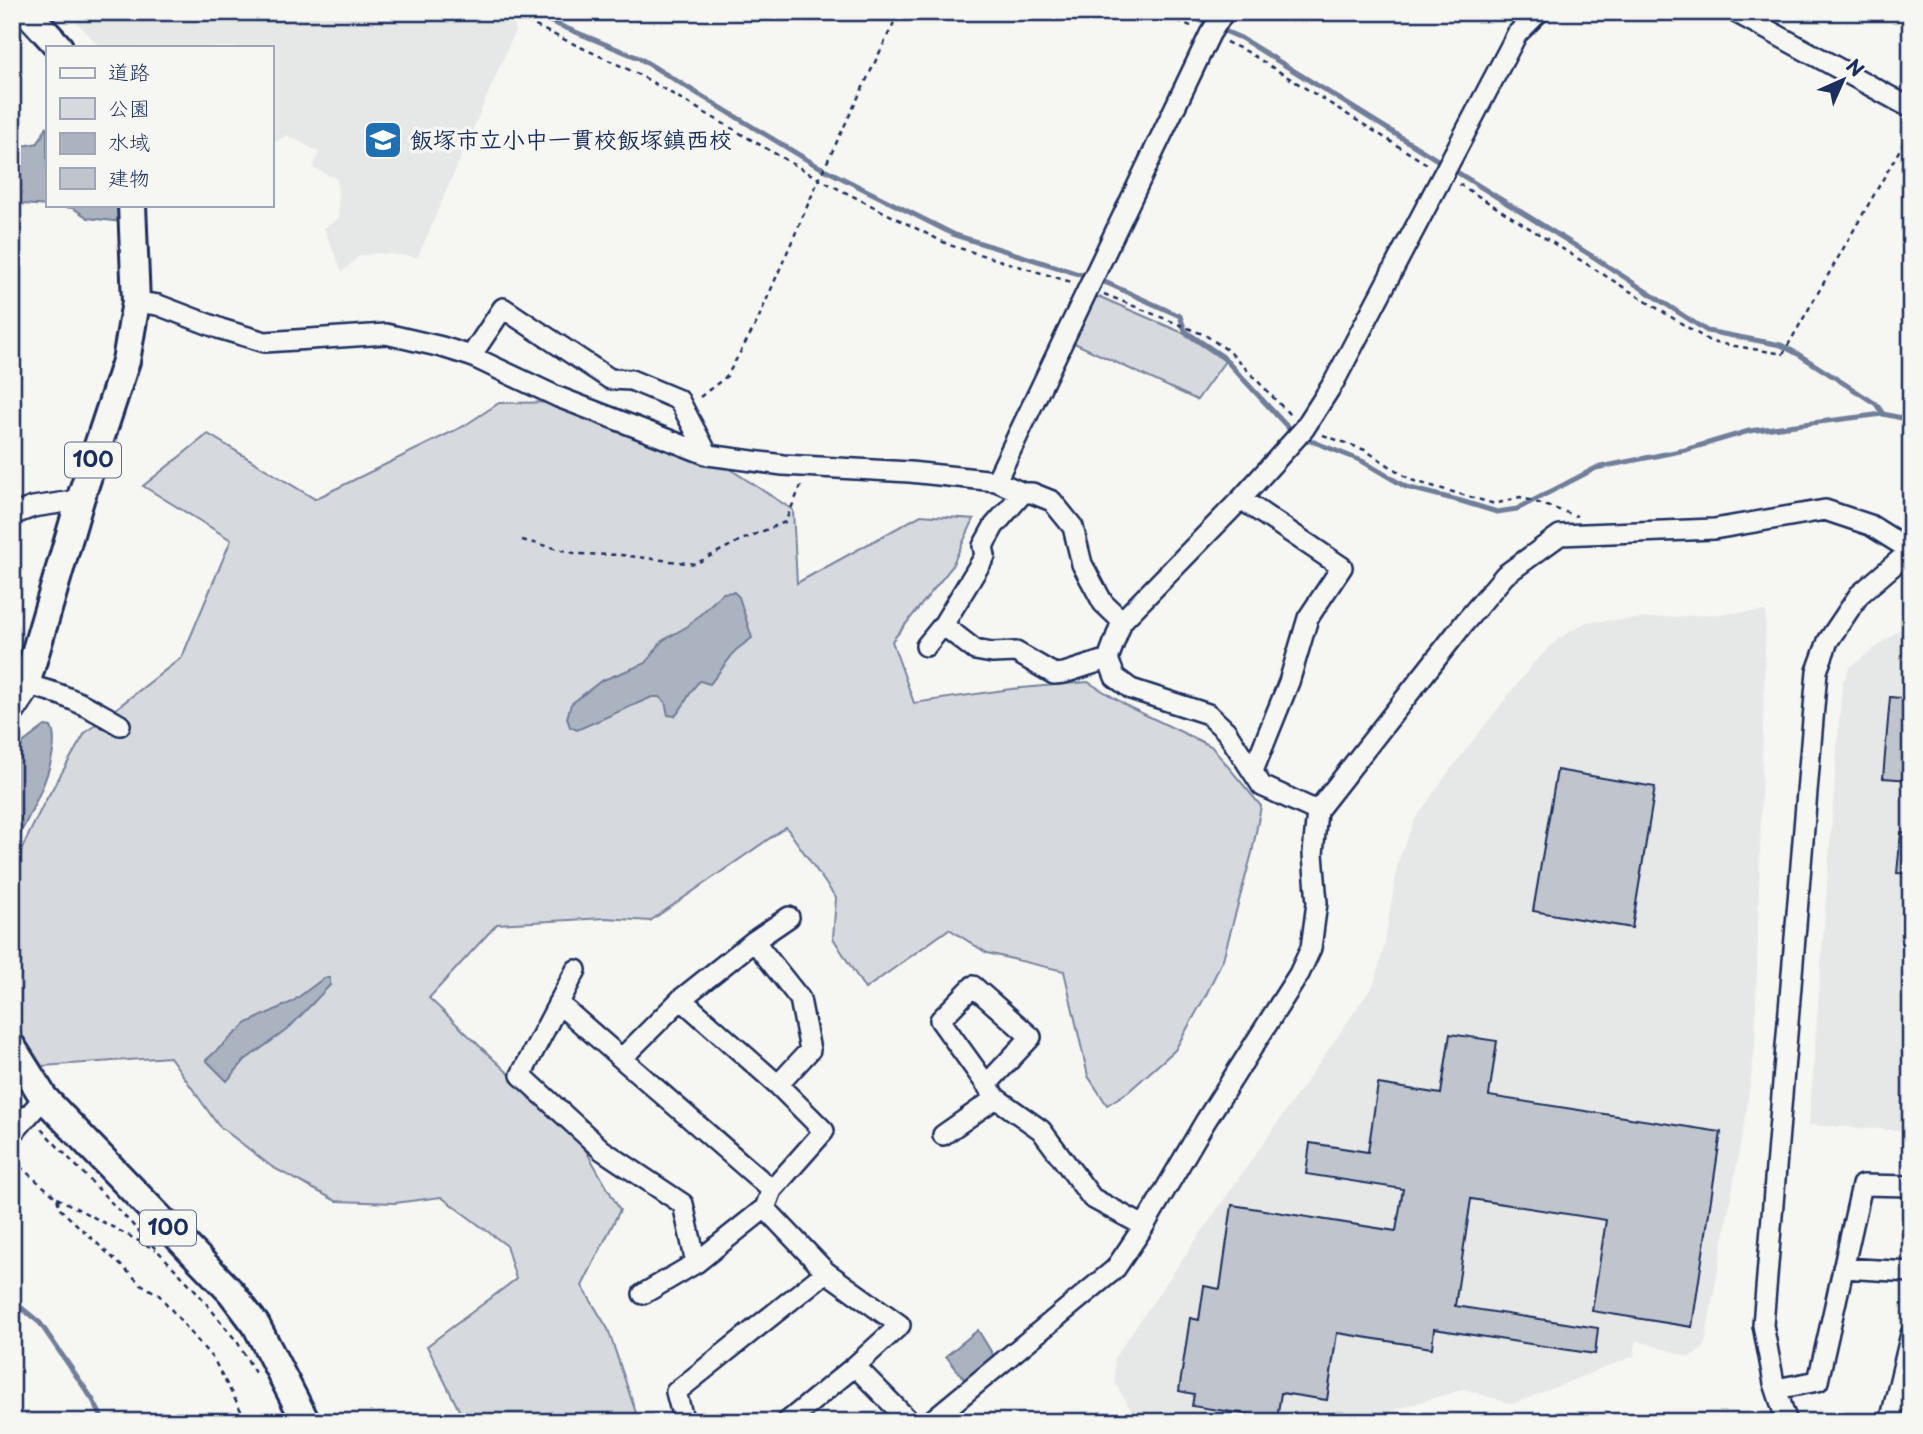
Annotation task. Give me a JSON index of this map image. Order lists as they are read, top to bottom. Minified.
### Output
{"streets":{"main road":["100"]},"places":{"school or university":["飯塚市立小中一貫校飯塚鎮西校"]},"legend":["道路","公園","水域","建物"],"north":"top right"}
